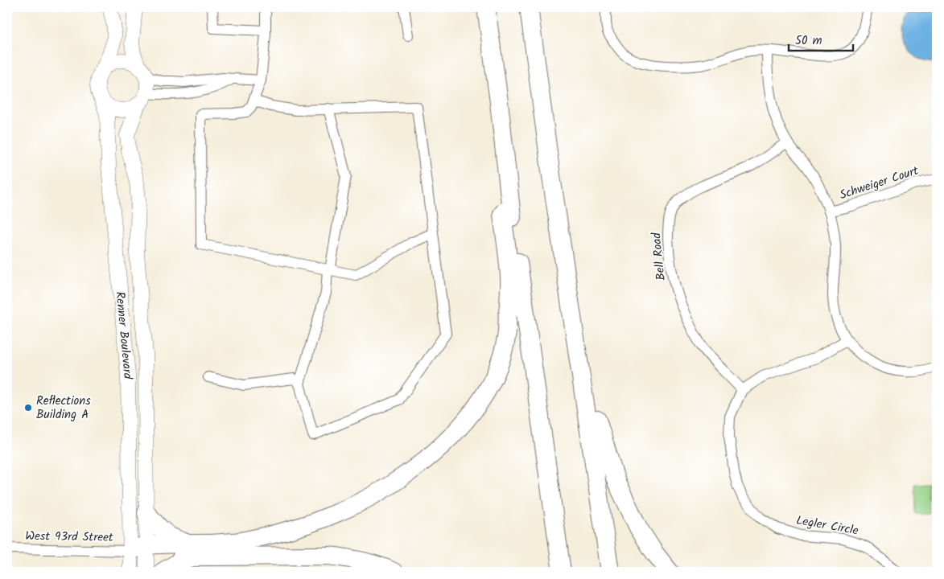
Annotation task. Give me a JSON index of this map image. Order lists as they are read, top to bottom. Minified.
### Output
{"streets":{"main road":["Renner Boulevard"],"street":["Schweiger Court","Bell Road","Legler Circle","West 93rd Street"]},"crossings":[["Bell Road","Legler Circle"],["Renner Boulevard","West 93rd Street"]],"places":["Reflections Building A"],"scale_bar":"50 m"}
